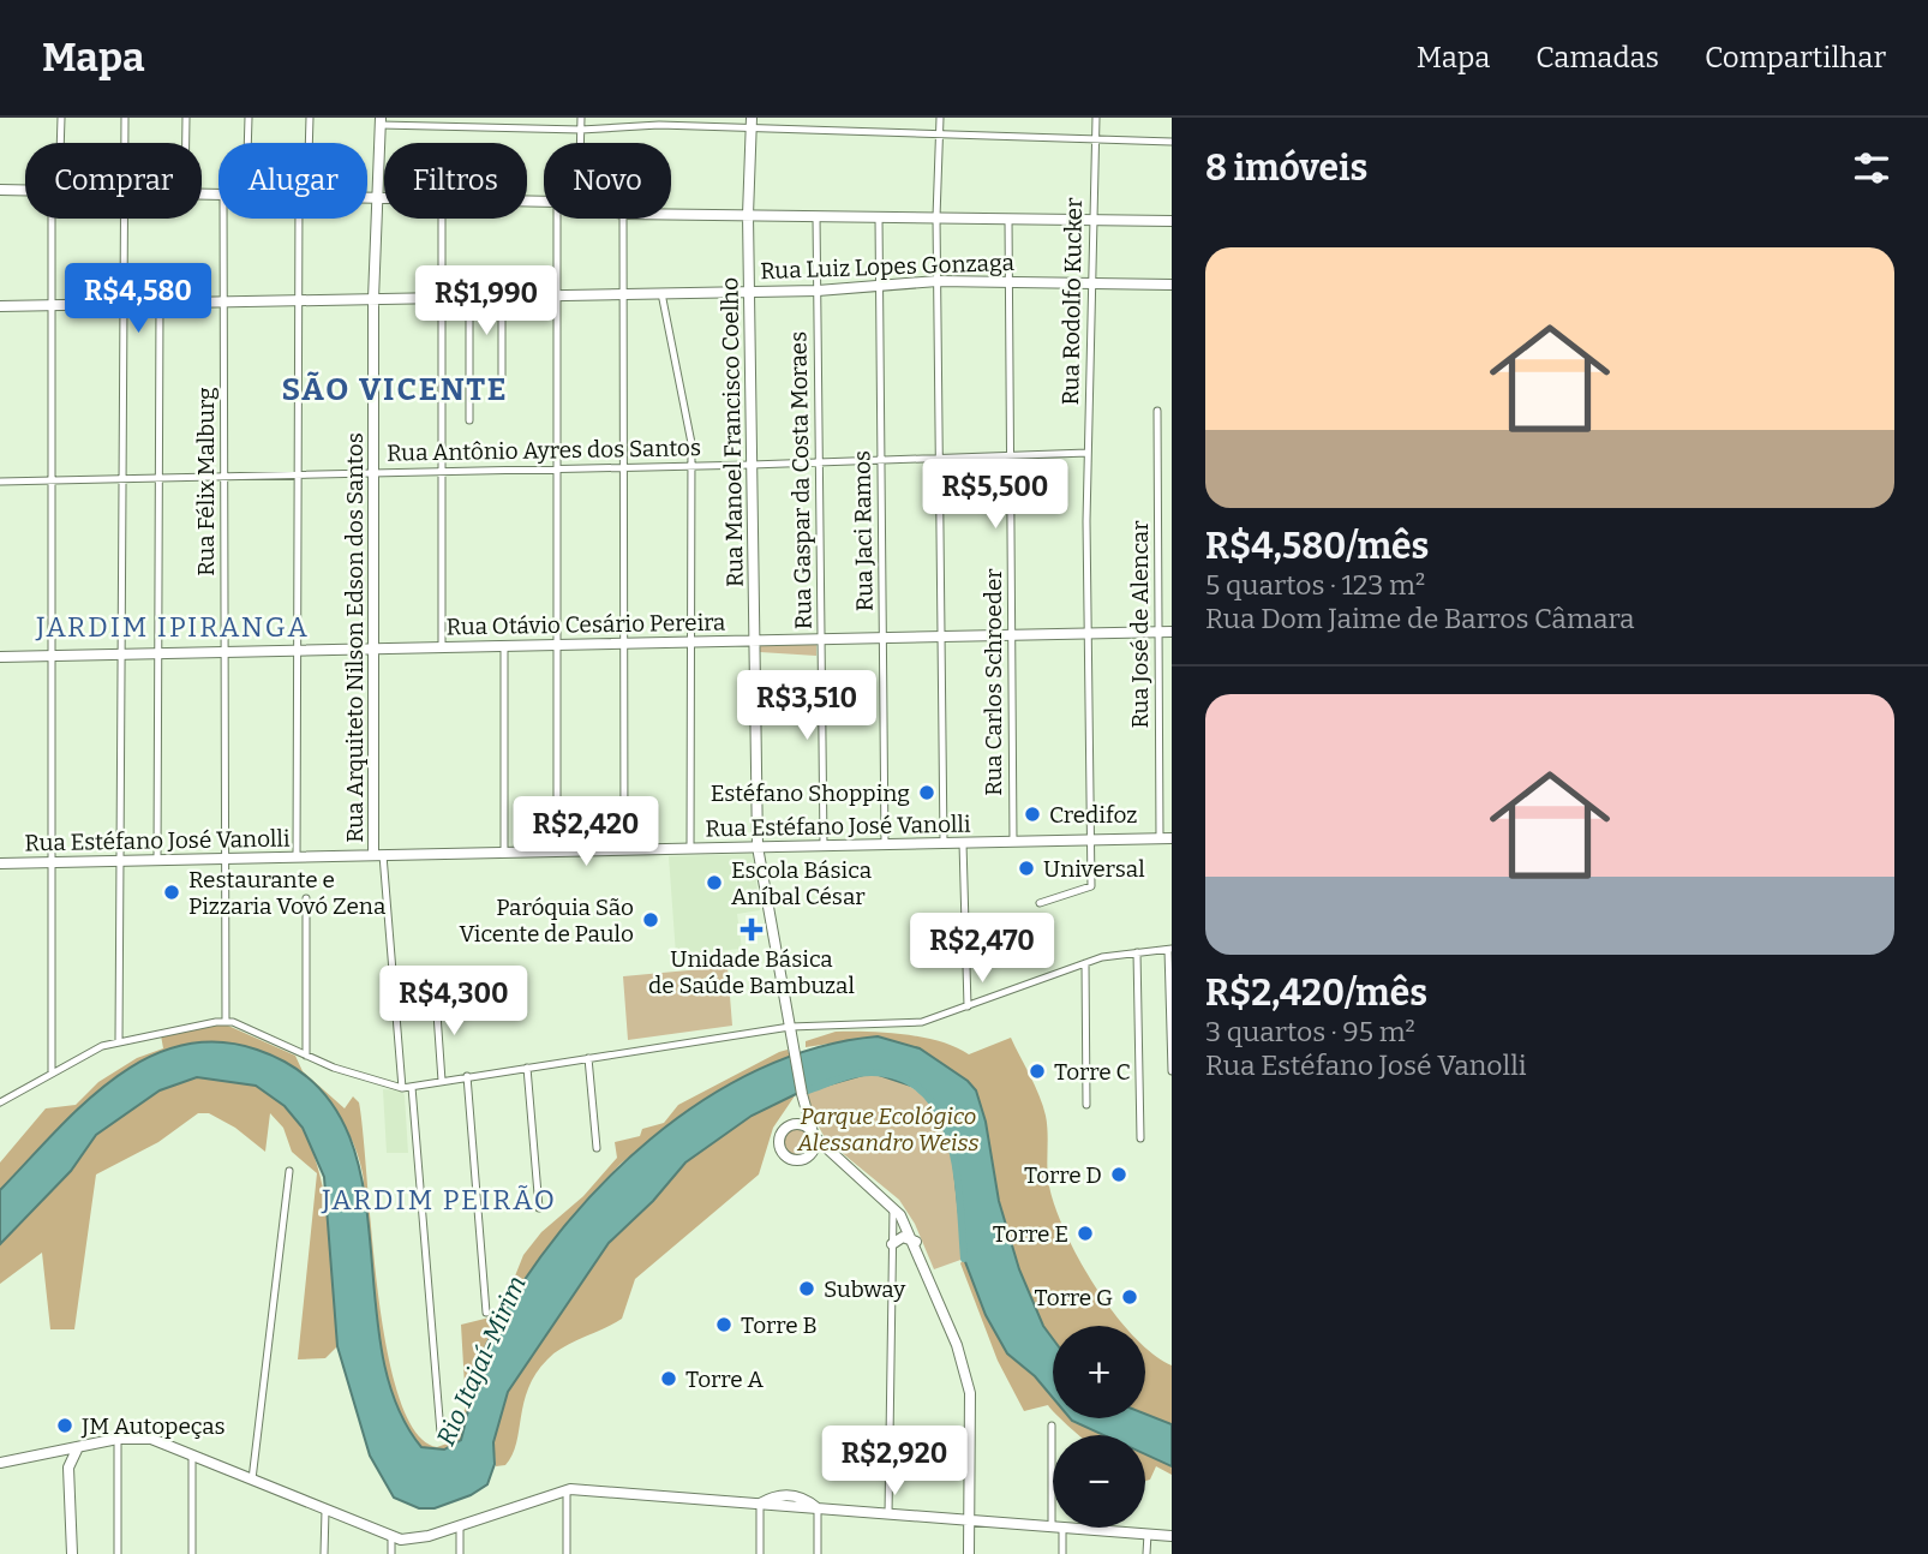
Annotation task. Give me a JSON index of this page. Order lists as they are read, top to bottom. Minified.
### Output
{"streets":{"main road":["Rua Luiz Lopes Gonzaga","Rua Manoel Francisco Coelho","Rua Otávio Cesário Pereira","Rua Arquiteto Nilson Edson dos Santos","Rua Estéfano José Vanolli"],"street":["Rua Rodolfo Kucker","Rua Antônio Ayres dos Santos","Rua Gaspar da Costa Moraes","Rua Félix Malburg","Rua Jaci Ramos","Rua José de Alencar","Rua Carlos Schroeder"]},"crossings":[["Rua Luiz Lopes Gonzaga","Rua Rodolfo Kucker"],["Rua Luiz Lopes Gonzaga","Rua Manoel Francisco Coelho"],["Rua Luiz Lopes Gonzaga","Rua Gaspar da Costa Moraes"],["Rua Luiz Lopes Gonzaga","Rua Félix Malburg"],["Rua Luiz Lopes Gonzaga","Rua Jaci Ramos"],["Rua Luiz Lopes Gonzaga","Rua Arquiteto Nilson Edson dos Santos"],["Rua Luiz Lopes Gonzaga","Rua Carlos Schroeder"],["Rua Rodolfo Kucker","Rua Antônio Ayres dos Santos"],["Rua Rodolfo Kucker","Rua Otávio Cesário Pereira"],["Rua Rodolfo Kucker","Rua Estéfano José Vanolli"],["Rua Manoel Francisco Coelho","Rua Antônio Ayres dos Santos"],["Rua Manoel Francisco Coelho","Rua Otávio Cesário Pereira"],["Rua Manoel Francisco Coelho","Rua Estéfano José Vanolli"],["Rua Antônio Ayres dos Santos","Rua Gaspar da Costa Moraes"],["Rua Antônio Ayres dos Santos","Rua Félix Malburg"],["Rua Antônio Ayres dos Santos","Rua Jaci Ramos"],["Rua Antônio Ayres dos Santos","Rua Arquiteto Nilson Edson dos Santos"],["Rua Antônio Ayres dos Santos","Rua Carlos Schroeder"],["Rua Gaspar da Costa Moraes","Rua Otávio Cesário Pereira"],["Rua Gaspar da Costa Moraes","Rua Estéfano José Vanolli"],["Rua Félix Malburg","Rua Otávio Cesário Pereira"],["Rua Félix Malburg","Rua Estéfano José Vanolli"],["Rua Jaci Ramos","Rua Otávio Cesário Pereira"],["Rua Jaci Ramos","Rua Estéfano José Vanolli"],["Rua Otávio Cesário Pereira","Rua José de Alencar"],["Rua Otávio Cesário Pereira","Rua Arquiteto Nilson Edson dos Santos"],["Rua Otávio Cesário Pereira","Rua Carlos Schroeder"],["Rua José de Alencar","Rua Estéfano José Vanolli"],["Rua Arquiteto Nilson Edson dos Santos","Rua Estéfano José Vanolli"],["Rua Carlos Schroeder","Rua Estéfano José Vanolli"]],"districts":["SÃO VICENTE","JARDIM IPIRANGA","JARDIM PEIRÃO"],"water":["Rio Itajaí-Mirim"],"parks":["Parque Ecológico Alessandro Weiss"],"places":{"other":["Estéfano Shopping","Credifoz","Universal","Escola Básica Aníbal César","Restaurante e Pizzaria Vovó Zena","Paróquia São Vicente de Paulo","Torre C","Torre D","Torre E","Subway","Torre G","Torre B","Torre A","JM Autopeças"],"health":["Unidade Básica de Saúde Bambuzal"]},"page":{"header":"Mapa","nav":["Mapa","Camadas","Compartilhar"],"heading":"8 imóveis","chip":["Comprar","Alugar","Filtros","Novo"],"list":[{"name":"R$4,580/mês","note":"5 quartos · 123 m² · Rua Dom Jaime de Barros Câmara"},{"name":"R$2,420/mês","note":"3 quartos · 95 m² · Rua Estéfano José Vanolli"}],"price":["R$4,580","R$1,990","R$5,500","R$3,510","R$2,420","R$2,470","R$4,300","R$2,920"],"map_buttons":["+","−"]}}
